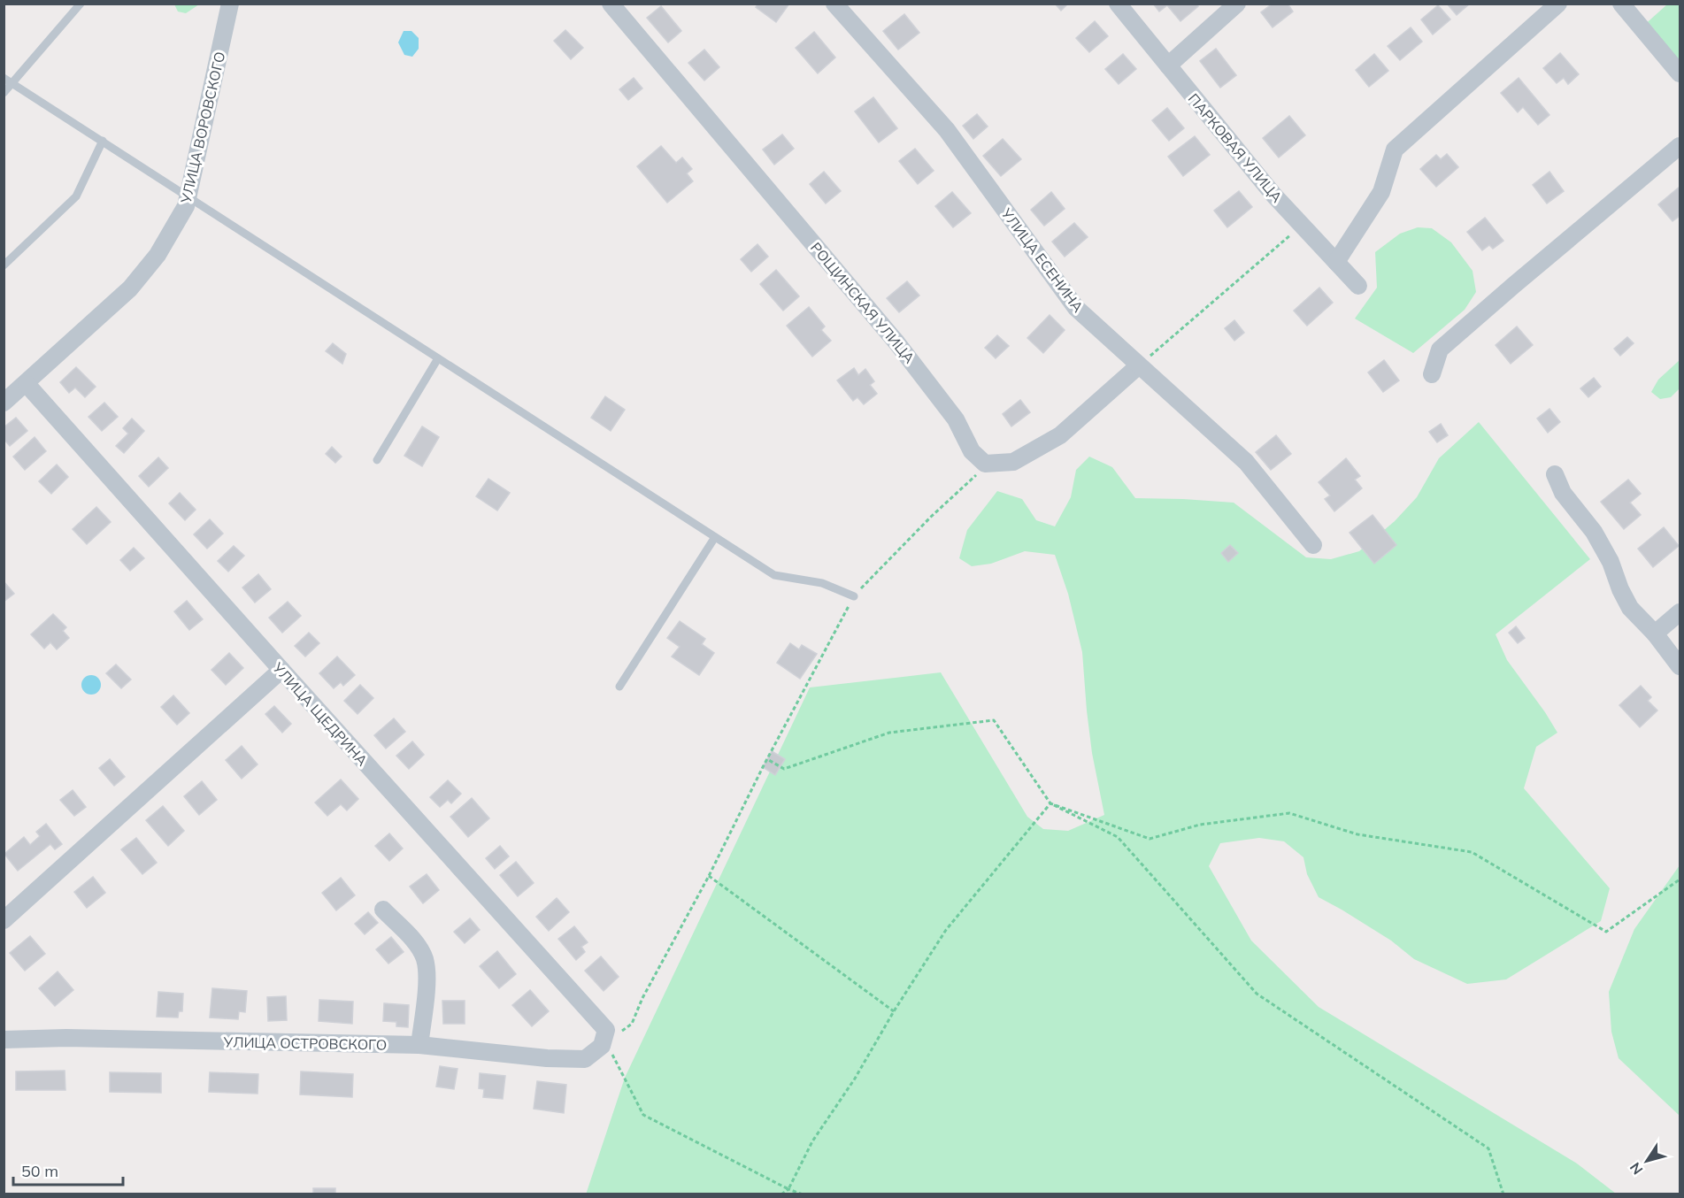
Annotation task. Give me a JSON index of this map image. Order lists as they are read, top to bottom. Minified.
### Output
{"streets":{"street":["УЛИЦА ВОРОВСКОГО","ПАРКОВАЯ УЛИЦА","УЛИЦА ЕСЕНИНА","РОЩИНСКАЯ УЛИЦА","УЛИЦА ЩЕДРИНА","УЛИЦА ОСТРОВСКОГО"]},"crossings":[["УЛИЦА ВОРОВСКОГО","УЛИЦА ЩЕДРИНА"],["УЛИЦА ЩЕДРИНА","УЛИЦА ОСТРОВСКОГО"]],"scale_bar":"50 m","north":"bottom left"}
